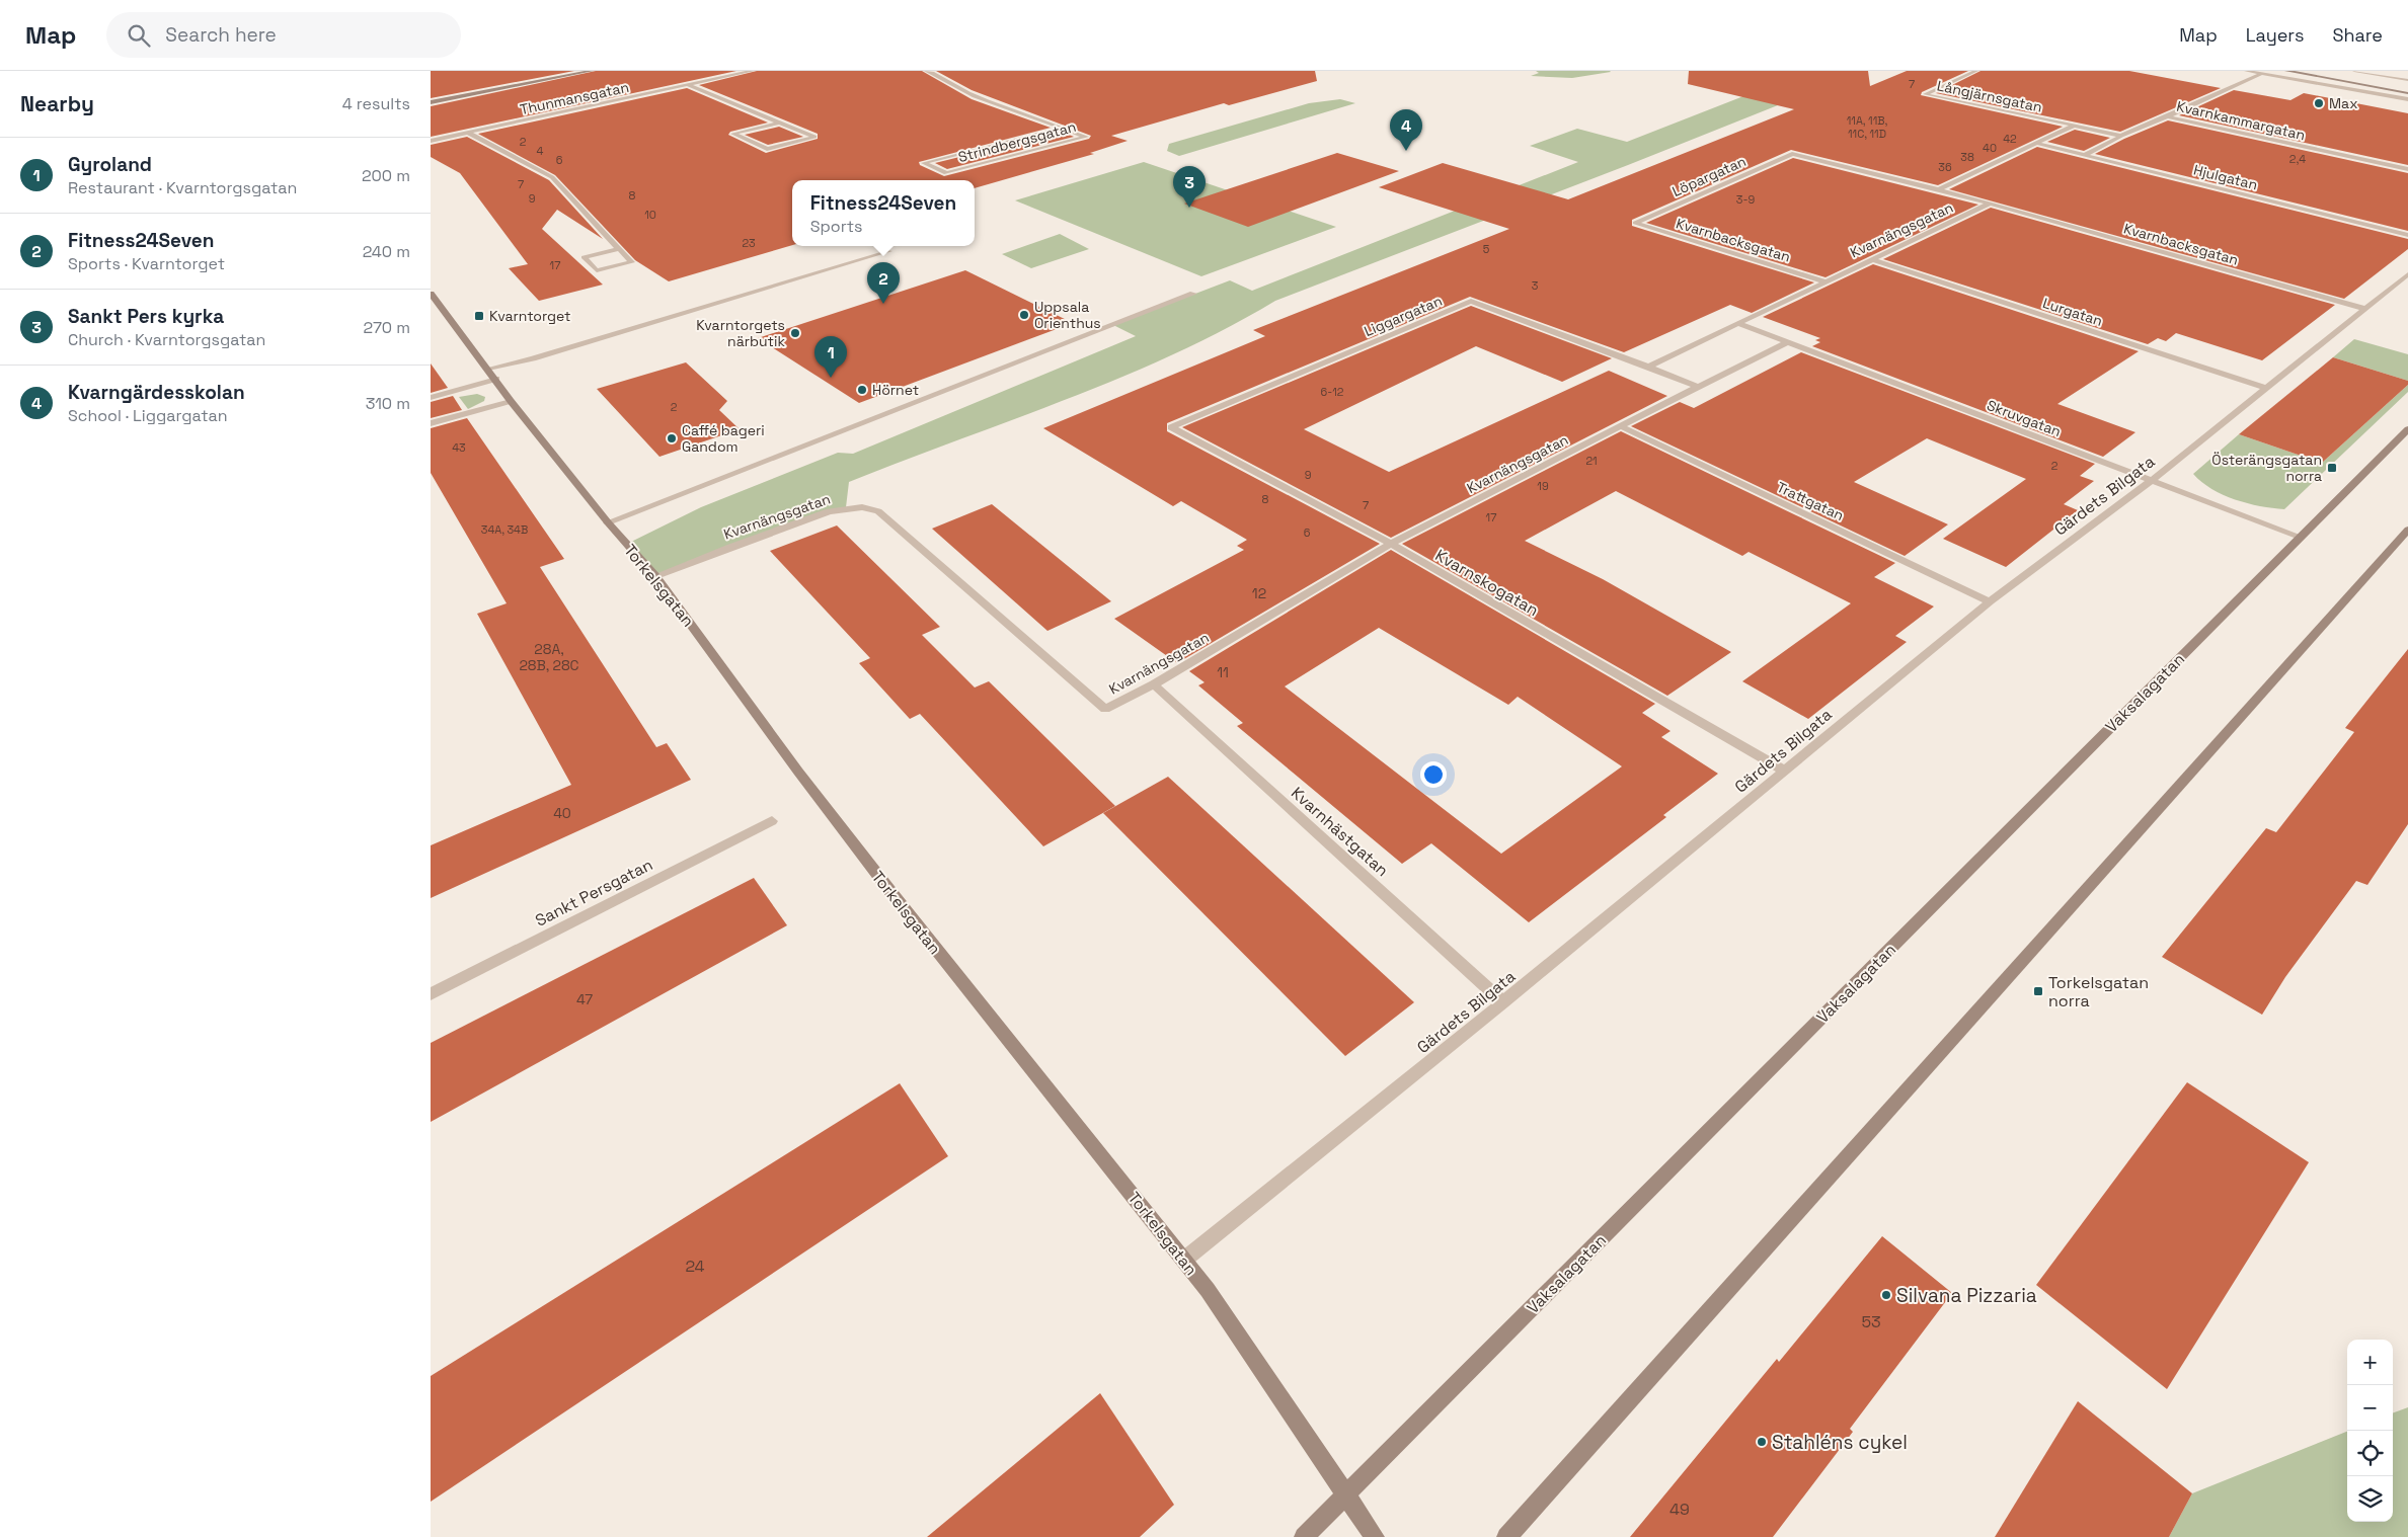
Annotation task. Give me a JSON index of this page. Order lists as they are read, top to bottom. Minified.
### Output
{"streets":{"main road":["Torkelsgatan","Vaksalagatan"],"street":["Långjärnsgatan","Thunmansgatan","Kvarnkammargatan","Strindbergsgatan","Löpargatan","Hjulgatan","Kvarnängsgatan","Kvarnbacksgatan","Lurgatan","Liggargatan","Skruvgatan","Gärdets Bilgata","Trattgatan","Kvarnskogatan","Kvarnhästgatan","Sankt Persgatan"]},"crossings":[["Långjärnsgatan","Kvarnängsgatan"],["Löpargatan","Kvarnängsgatan"],["Löpargatan","Kvarnbacksgatan"],["Hjulgatan","Kvarnängsgatan"],["Kvarnängsgatan","Kvarnbacksgatan"],["Kvarnängsgatan","Lurgatan"],["Kvarnängsgatan","Liggargatan"],["Kvarnängsgatan","Skruvgatan"],["Kvarnängsgatan","Trattgatan"],["Kvarnängsgatan","Kvarnskogatan"],["Kvarnängsgatan","Torkelsgatan"],["Kvarnängsgatan","Kvarnhästgatan"],["Kvarnbacksgatan","Gärdets Bilgata"],["Lurgatan","Gärdets Bilgata"],["Liggargatan","Kvarnskogatan"],["Skruvgatan","Gärdets Bilgata"],["Skruvgatan","Vaksalagatan"],["Gärdets Bilgata","Trattgatan"],["Gärdets Bilgata","Kvarnskogatan"],["Gärdets Bilgata","Torkelsgatan"],["Gärdets Bilgata","Kvarnhästgatan"],["Torkelsgatan","Vaksalagatan"]],"places":{"other":["Max","Uppsala Orienthus","Kvarntorgets närbutik","Hörnet","Caffé bageri Gandom","Silvana Pizzaria","Stahléns cykel"],"transit":["Kvarntorget","Österängsgatan norra","Torkelsgatan norra"]},"house_numbers":["7","11A, 11B, 11C, 11D","42","2","40","4","38","2,4","6","36","7","8","9","3-9","10","23","5","17","3","6-12","2","43","21","2","9","19","8","7","17","34A, 34B","6","12","28A, 28B, 28C","11","40","47","24","53","49"],"page":{"header":"Map","search":"Search here","nav":["Map","Layers","Share"],"heading":["Nearby","4 results"],"pins":["4","3","2","1"],"list":[{"mark":"1","name":"Gyroland","note":"Restaurant · Kvarntorgsgatan","value":"200 m"},{"mark":"2","name":"Fitness24Seven","note":"Sports · Kvarntorget","value":"240 m"},{"mark":"3","name":"Sankt Pers kyrka","note":"Church · Kvarntorgsgatan","value":"270 m"},{"mark":"4","name":"Kvarngärdesskolan","note":"School · Liggargatan","value":"310 m"}],"popup":["Fitness24Seven","Sports"],"map_buttons":["+","−"]}}
